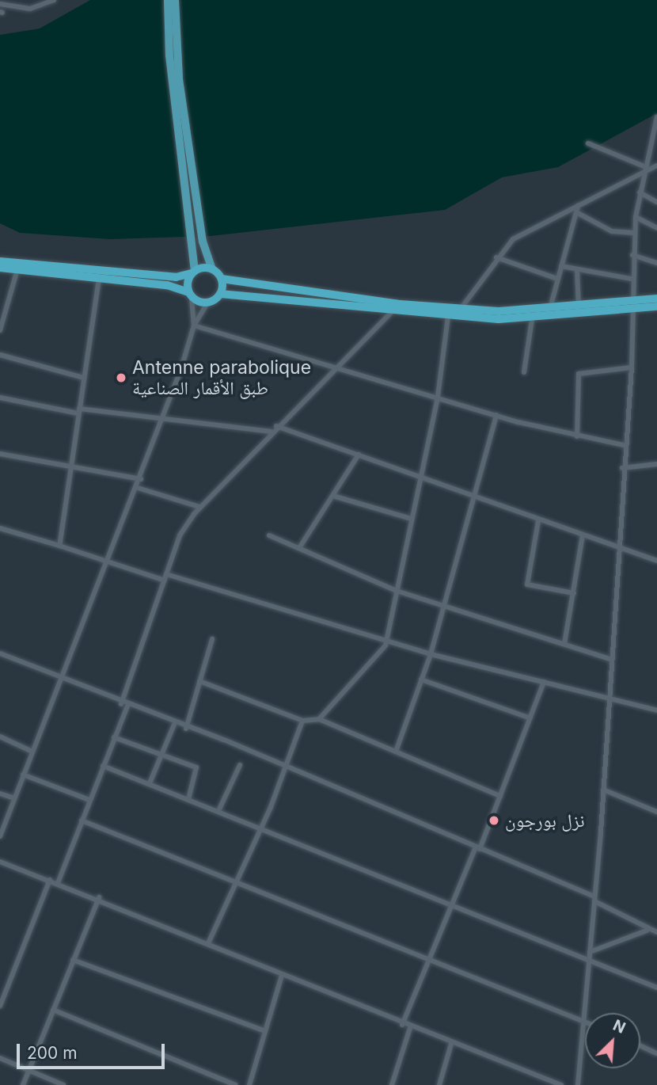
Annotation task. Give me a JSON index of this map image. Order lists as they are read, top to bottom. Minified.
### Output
{"places":["Antenne parabolique طبق الأقمار الصناعية","نزل بورجون"],"scale_bar":"200 m","north":"top right"}
